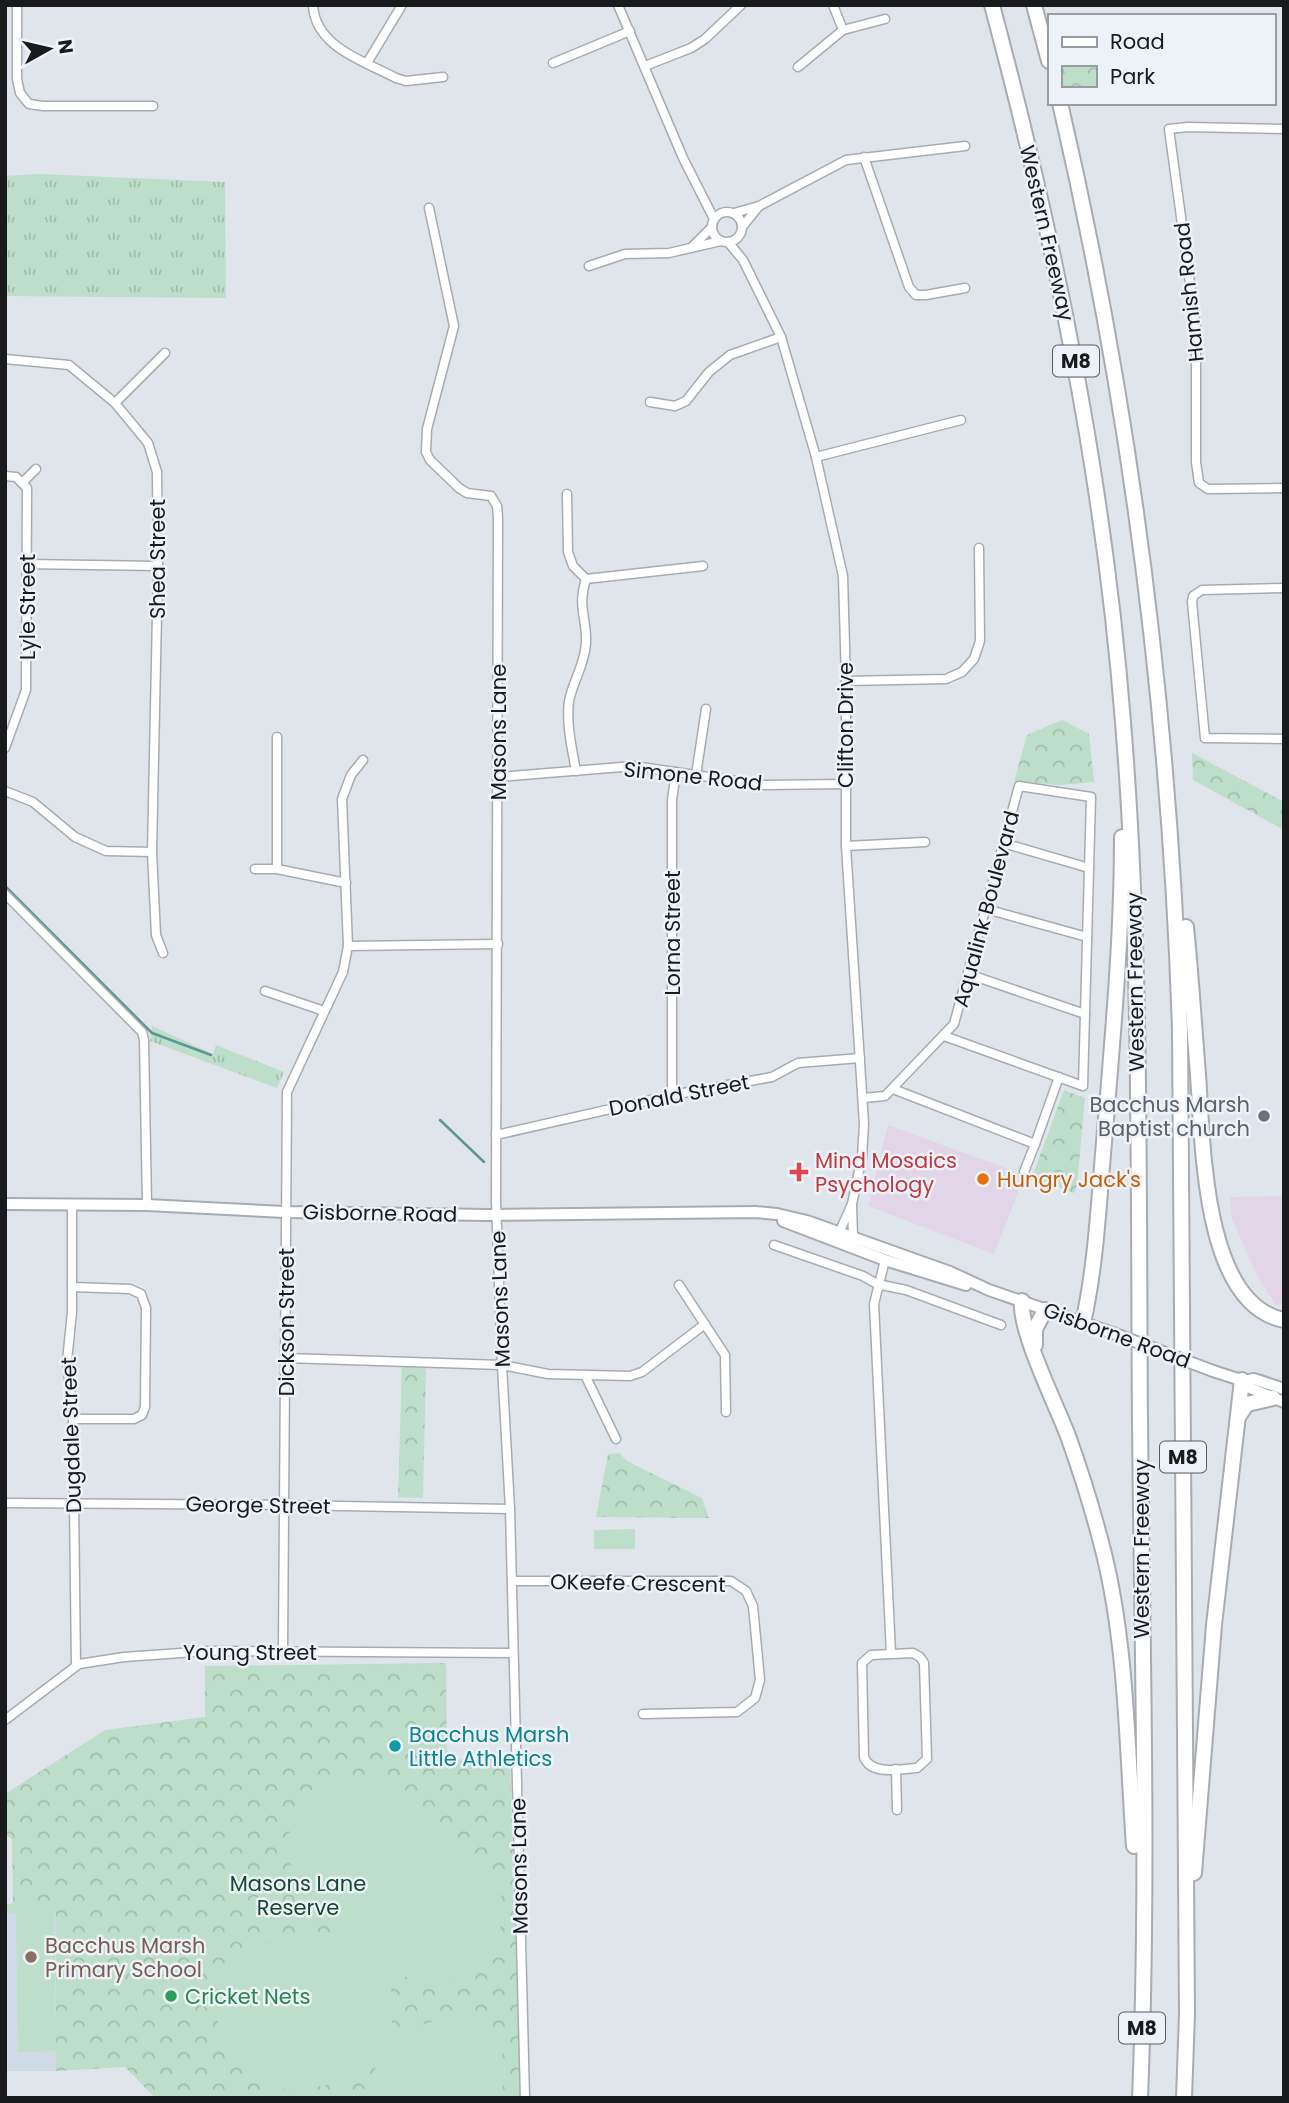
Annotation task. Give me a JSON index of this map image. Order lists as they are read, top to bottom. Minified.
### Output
{"streets":{"highway":["Western Freeway","M8"],"main road":["Gisborne Road"],"street":["Hamish Road","Shea Street","Lyle Street","Clifton Drive","Masons Lane","Simone Road","Aqualink Boulevard","Lorna Street","Donald Street","Dickson Street","Dugdale Street","George Street","OKeefe Crescent","Young Street"]},"crossings":[["Clifton Drive","Simone Road"],["Clifton Drive","Donald Street"],["Masons Lane","Simone Road"],["Masons Lane","Donald Street"],["Masons Lane","Gisborne Road"],["Masons Lane","George Street"],["Masons Lane","OKeefe Crescent"],["Masons Lane","Young Street"],["Simone Road","Lorna Street"],["Lorna Street","Donald Street"],["Gisborne Road","Dickson Street"],["Gisborne Road","Dugdale Street"],["Dickson Street","George Street"],["Dickson Street","Young Street"],["Dugdale Street","George Street"],["Dugdale Street","Young Street"]],"parks":["Masons Lane Reserve"],"places":{"other":["Bacchus Marsh Baptist church","Hungry Jack's","Bacchus Marsh Little Athletics","Bacchus Marsh Primary School","Cricket Nets"],"health":["Mind Mosaics Psychology"]},"legend":["Road","Park"],"north":"right"}
